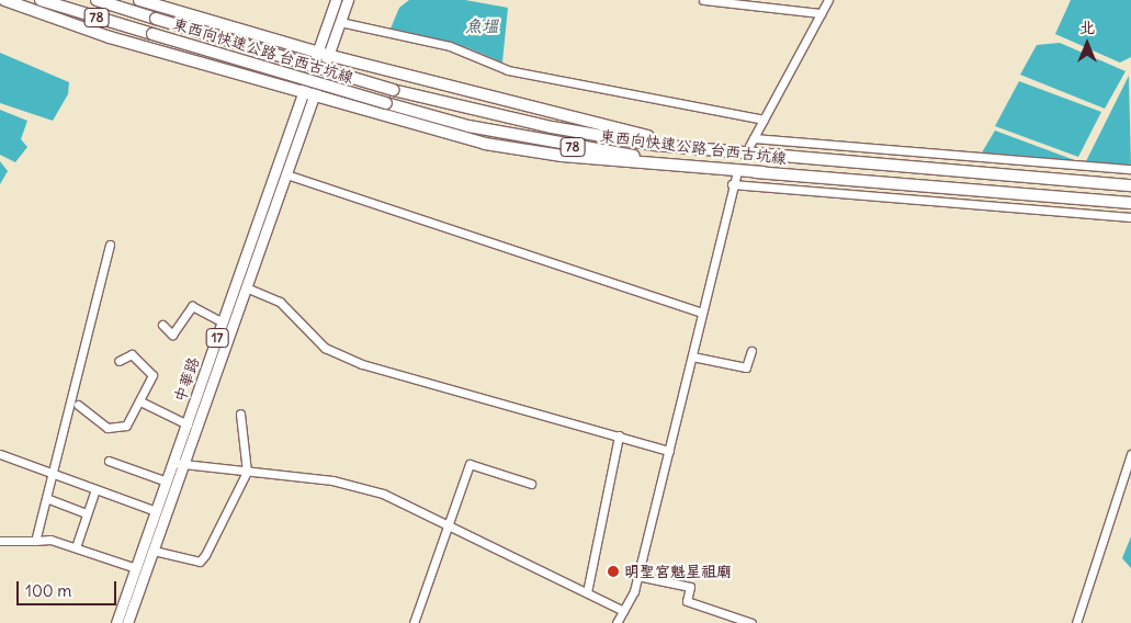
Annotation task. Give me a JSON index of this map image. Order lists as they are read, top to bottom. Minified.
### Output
{"streets":{"highway":["78","東西向快速公路 台西古坑線"],"main road":["17","中華路"]},"crossings":[["17","中華路"]],"water":["魚塭"],"places":["明聖宮魁星祖廟"],"scale_bar":"100 m","north":"top"}
